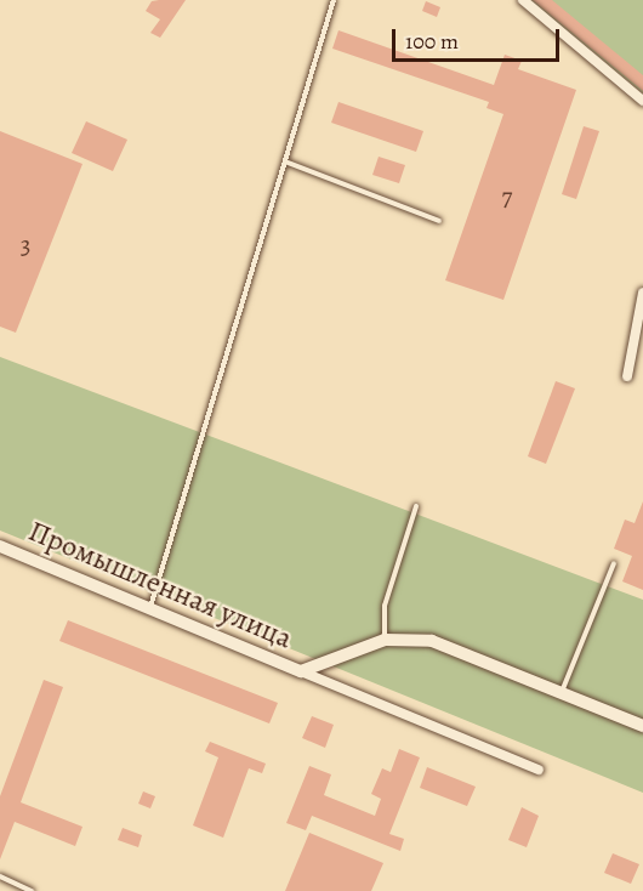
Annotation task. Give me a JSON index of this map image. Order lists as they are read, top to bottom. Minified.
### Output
{"streets":{"street":["Промышленная улица"]},"house_numbers":["7","3"],"scale_bar":"100 m"}
